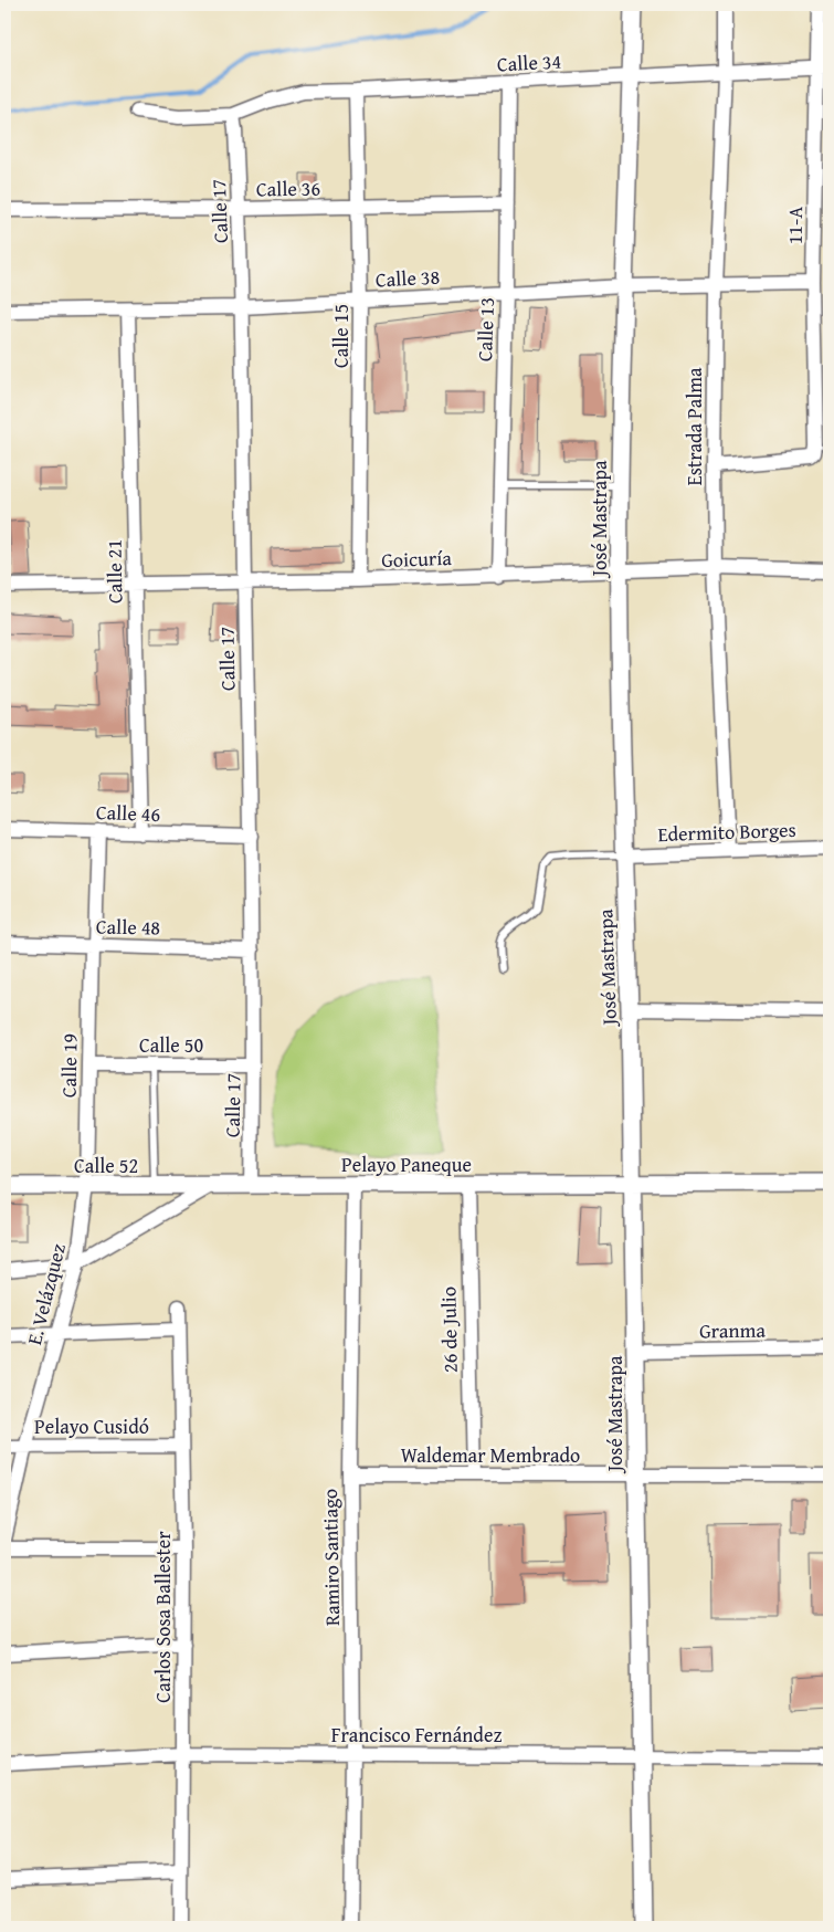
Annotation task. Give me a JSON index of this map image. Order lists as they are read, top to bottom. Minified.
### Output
{"streets":{"street":["Calle 34","Calle 36","Calle 17","11-A","Calle 38","Calle 13","Calle 15","Estrada Palma","José Mastrapa","Goicuría","Calle 21","Calle 46","Edermito Borges","Calle 48","Calle 50","Calle 19","Pelayo Paneque","Calle 52","E. Velázquez","26 de Julio","Granma","Pelayo Cusidó","Waldemar Membrado","Ramiro Santiago","Carlos Sosa Ballester","Francisco Fernández"]},"crossings":[["Calle 34","Calle 17"],["Calle 34","11-A"],["Calle 34","Calle 13"],["Calle 34","Calle 15"],["Calle 34","Estrada Palma"],["Calle 34","José Mastrapa"],["Calle 36","Calle 17"],["Calle 36","Calle 13"],["Calle 36","Calle 15"],["Calle 17","Calle 38"],["Calle 17","Goicuría"],["Calle 17","Calle 46"],["Calle 17","Calle 48"],["Calle 17","Calle 50"],["Calle 17","Pelayo Paneque"],["11-A","Calle 38"],["11-A","Estrada Palma"],["Calle 38","Calle 13"],["Calle 38","Calle 15"],["Calle 38","Estrada Palma"],["Calle 38","José Mastrapa"],["Calle 38","Calle 21"],["Calle 13","Goicuría"],["Calle 15","Goicuría"],["Estrada Palma","Goicuría"],["Estrada Palma","Edermito Borges"],["José Mastrapa","Goicuría"],["José Mastrapa","Edermito Borges"],["José Mastrapa","Pelayo Paneque"],["José Mastrapa","Granma"],["José Mastrapa","Waldemar Membrado"],["José Mastrapa","Francisco Fernández"],["Goicuría","Calle 21"],["Calle 21","Calle 46"],["Calle 46","Calle 19"],["Calle 48","Calle 19"],["Calle 50","Calle 19"],["Calle 19","Calle 52"],["Calle 19","E. Velázquez"],["Pelayo Paneque","Calle 52"],["Pelayo Paneque","26 de Julio"],["Pelayo Paneque","Ramiro Santiago"],["Calle 52","E. Velázquez"],["E. Velázquez","Pelayo Cusidó"],["26 de Julio","Waldemar Membrado"],["Pelayo Cusidó","Carlos Sosa Ballester"],["Waldemar Membrado","Ramiro Santiago"],["Ramiro Santiago","Francisco Fernández"],["Carlos Sosa Ballester","Francisco Fernández"]]}
